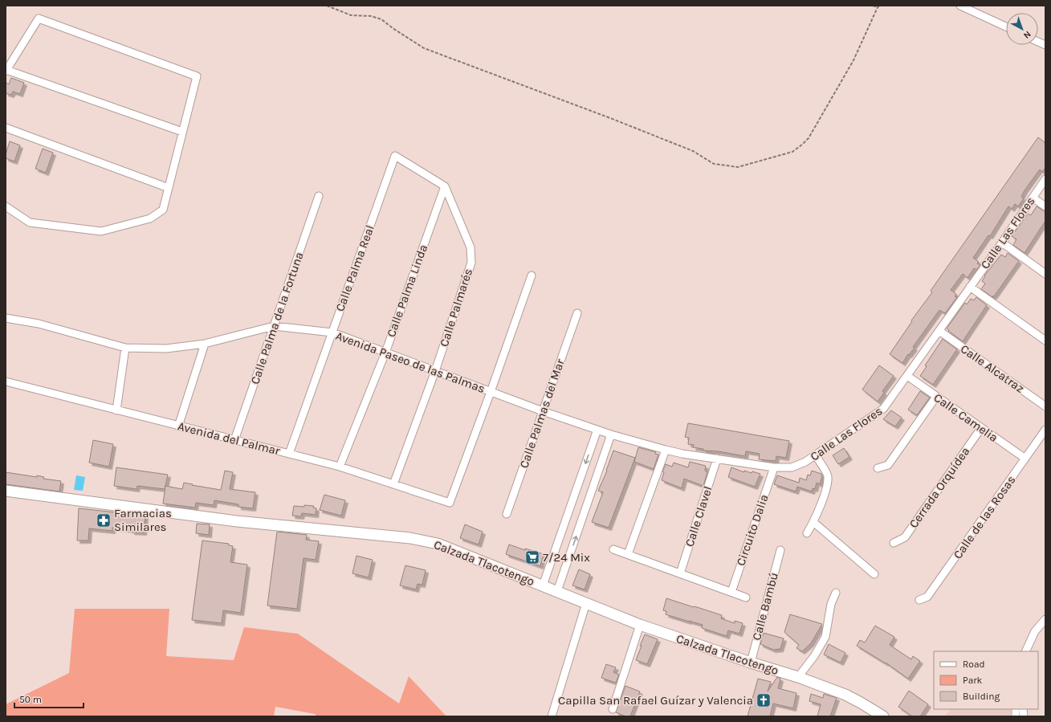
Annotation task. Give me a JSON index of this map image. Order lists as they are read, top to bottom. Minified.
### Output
{"streets":{"street":["Calle Las Flores","Calle Palma Real","Calle Palma Linda","Calle Palmarés","Calle Palma de la Fortuna","Avenida Paseo de las Palmas","Calle Alcatraz","Calle Palmas del Mar","Calle Camelia","Avenida del Palmar","Cerrada Orquídea","Calle Clavel","Calle de las Rosas","Circuito Dalia","Calzada Tlacotengo","Calle Bambú"]},"crossings":[["Calle Las Flores","Avenida Paseo de las Palmas"],["Calle Las Flores","Calle Alcatraz"],["Calle Las Flores","Calle Camelia"],["Calle Las Flores","Calle Clavel"],["Calle Las Flores","Circuito Dalia"],["Calle Palma Real","Calle Palma Linda"],["Calle Palma Real","Calle Palmarés"],["Calle Palma Real","Avenida Paseo de las Palmas"],["Calle Palma Real","Avenida del Palmar"],["Calle Palma Linda","Calle Palmarés"],["Calle Palma Linda","Avenida Paseo de las Palmas"],["Calle Palma Linda","Avenida del Palmar"],["Calle Palmarés","Avenida Paseo de las Palmas"],["Calle Palmarés","Avenida del Palmar"],["Calle Palma de la Fortuna","Avenida Paseo de las Palmas"],["Calle Palma de la Fortuna","Avenida del Palmar"],["Avenida Paseo de las Palmas","Calle Palmas del Mar"],["Avenida Paseo de las Palmas","Avenida del Palmar"],["Calle Camelia","Cerrada Orquídea"],["Calle Camelia","Calle de las Rosas"],["Calzada Tlacotengo","Calle Bambú"]],"places":{"pharmacy":["Farmacias Similares"],"supermarket":["7/24 Mix"],"church":["Capilla San Rafael Guízar y Valencia"]},"legend":["Road","Park","Building"],"scale_bar":"50 m","north":"bottom right"}
